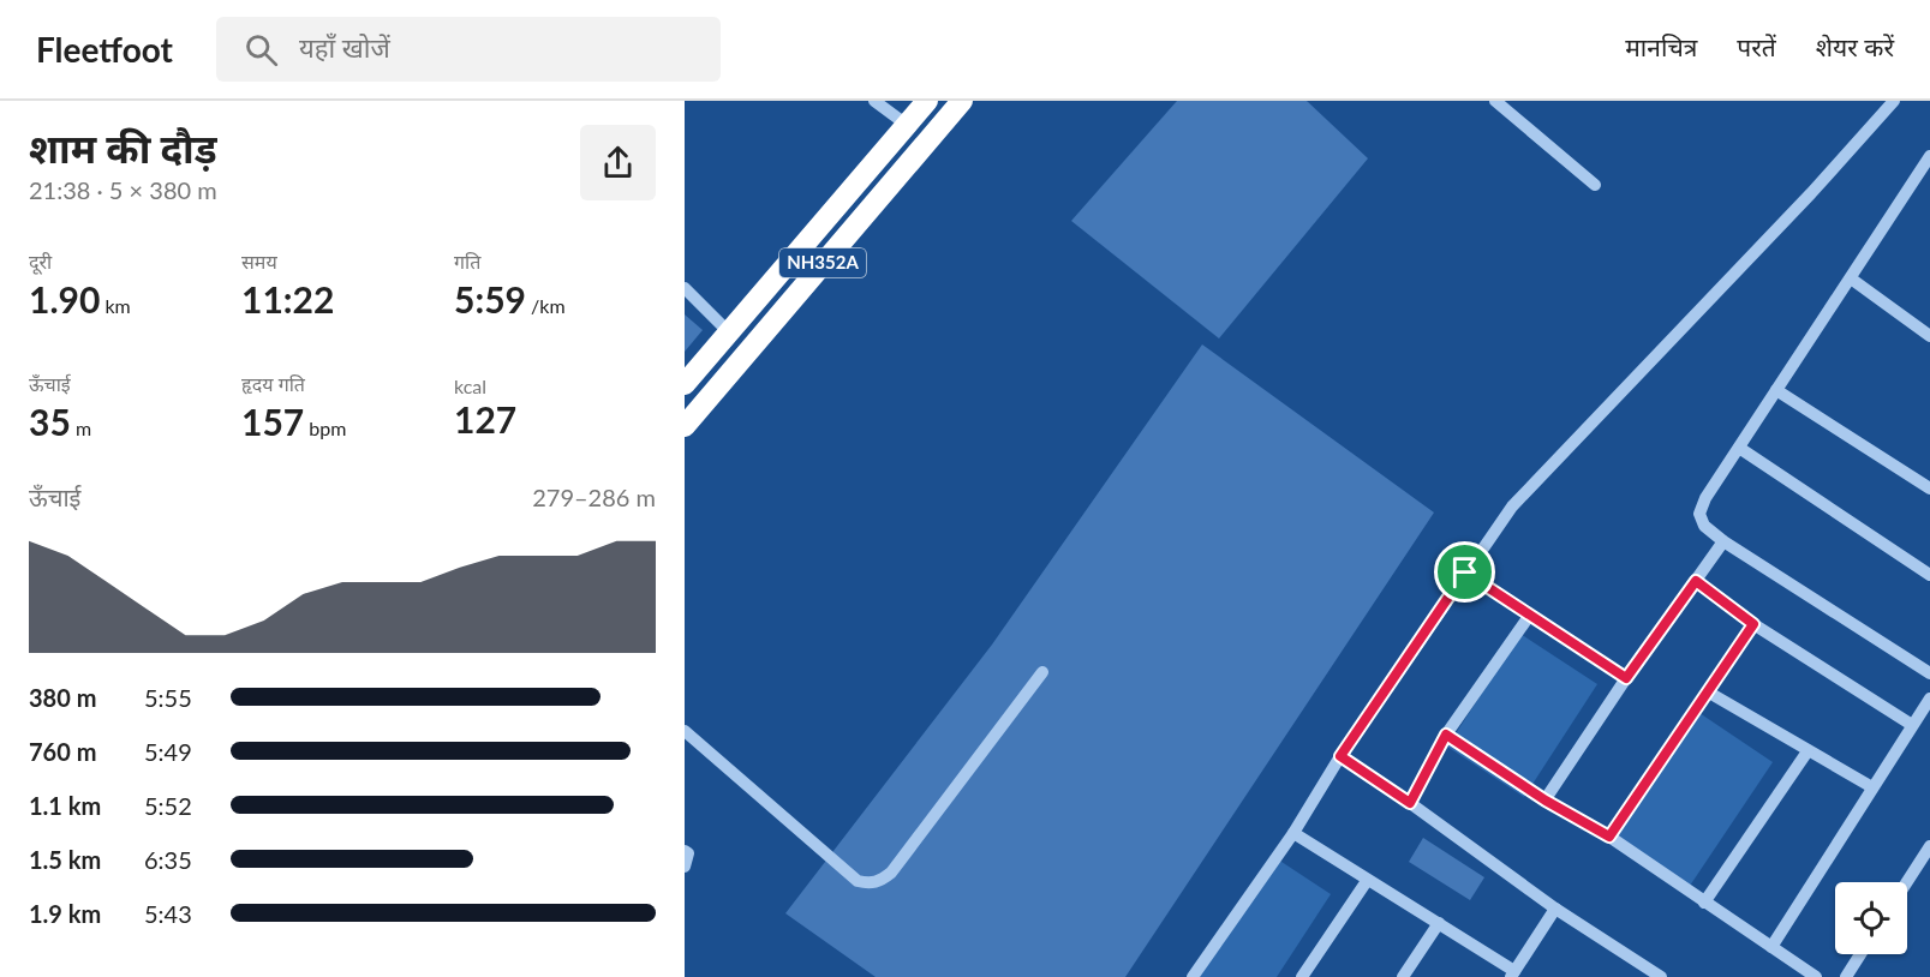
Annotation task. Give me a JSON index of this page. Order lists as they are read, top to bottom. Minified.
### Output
{"streets":{"highway":["NH352A"]},"page":{"header":"Fleetfoot","search":"यहाँ खोजें","nav":["मानचित्र","परतें","शेयर करें"],"heading":["शाम की दौड़","21:38 · 5 × 380 m"],"stats":[["दूरी","1.90 km"],["समय","11:22"],["गति","5:59 /km"],["ऊँचाई","35 m"],["हृदय गति","157 bpm"],["kcal","127"]],"chart":["ऊँचाई","279–286 m"],"list":[{"name":"380 m","note":"5:55"},{"name":"760 m","note":"5:49"},{"name":"1.1 km","note":"5:52"},{"name":"1.5 km","note":"6:35"},{"name":"1.9 km","note":"5:43"}]}}
